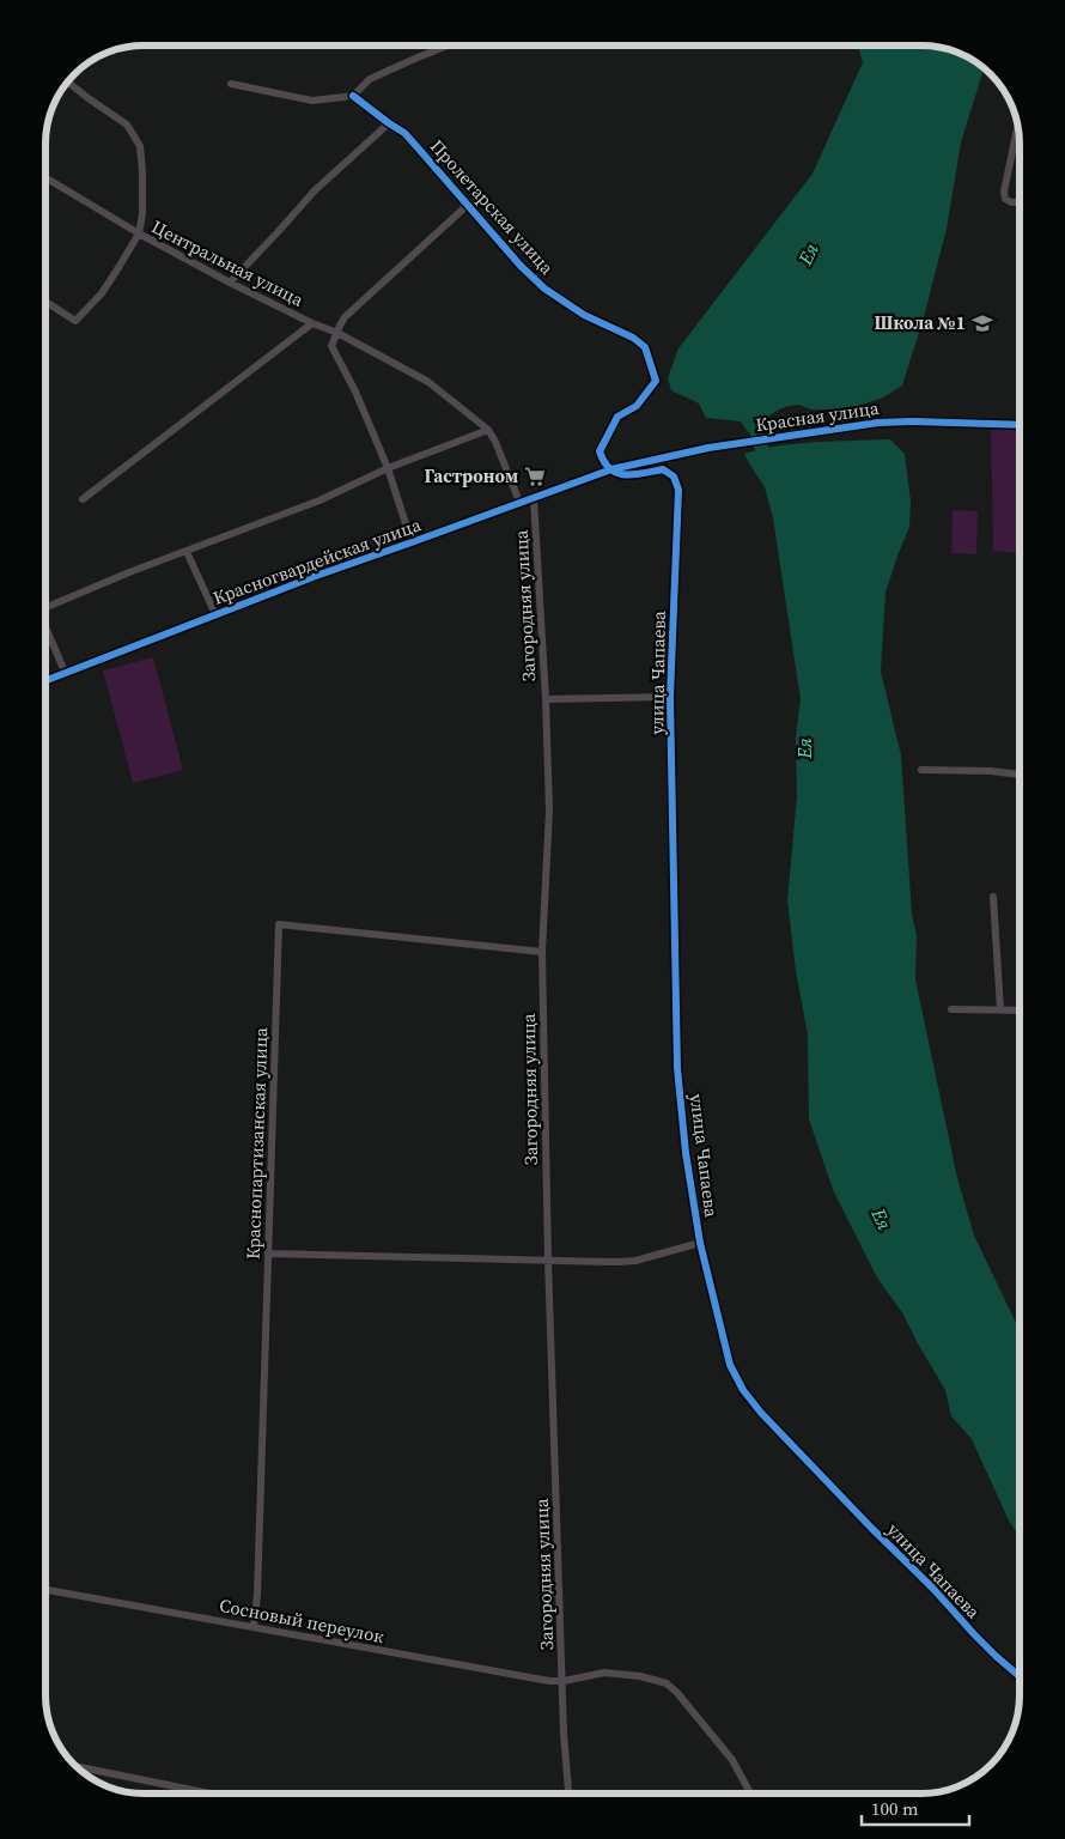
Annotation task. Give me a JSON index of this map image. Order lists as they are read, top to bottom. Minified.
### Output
{"streets":{"street":["Пролетарская улица","Центральная улица","Красная улица","Красногвардейская улица","Загородняя улица","улица Чапаева","Краснопартизанская улица","Сосновый переулок"]},"crossings":[["Пролетарская улица","Центральная улица"],["Пролетарская улица","Красная улица"],["Пролетарская улица","Красногвардейская улица"],["Пролетарская улица","улица Чапаева"],["Центральная улица","Красногвардейская улица"],["Красная улица","Красногвардейская улица"],["Красная улица","улица Чапаева"],["Красногвардейская улица","Загородняя улица"],["Красногвардейская улица","улица Чапаева"],["Загородняя улица","улица Чапаева"],["Загородняя улица","Краснопартизанская улица"],["Загородняя улица","Сосновый переулок"],["улица Чапаева","Краснопартизанская улица"],["Краснопартизанская улица","Сосновый переулок"]],"water":["Ея"],"places":{"school or university":["Школа №1"],"supermarket":["Гастроном"]},"scale_bar":"100 m"}
